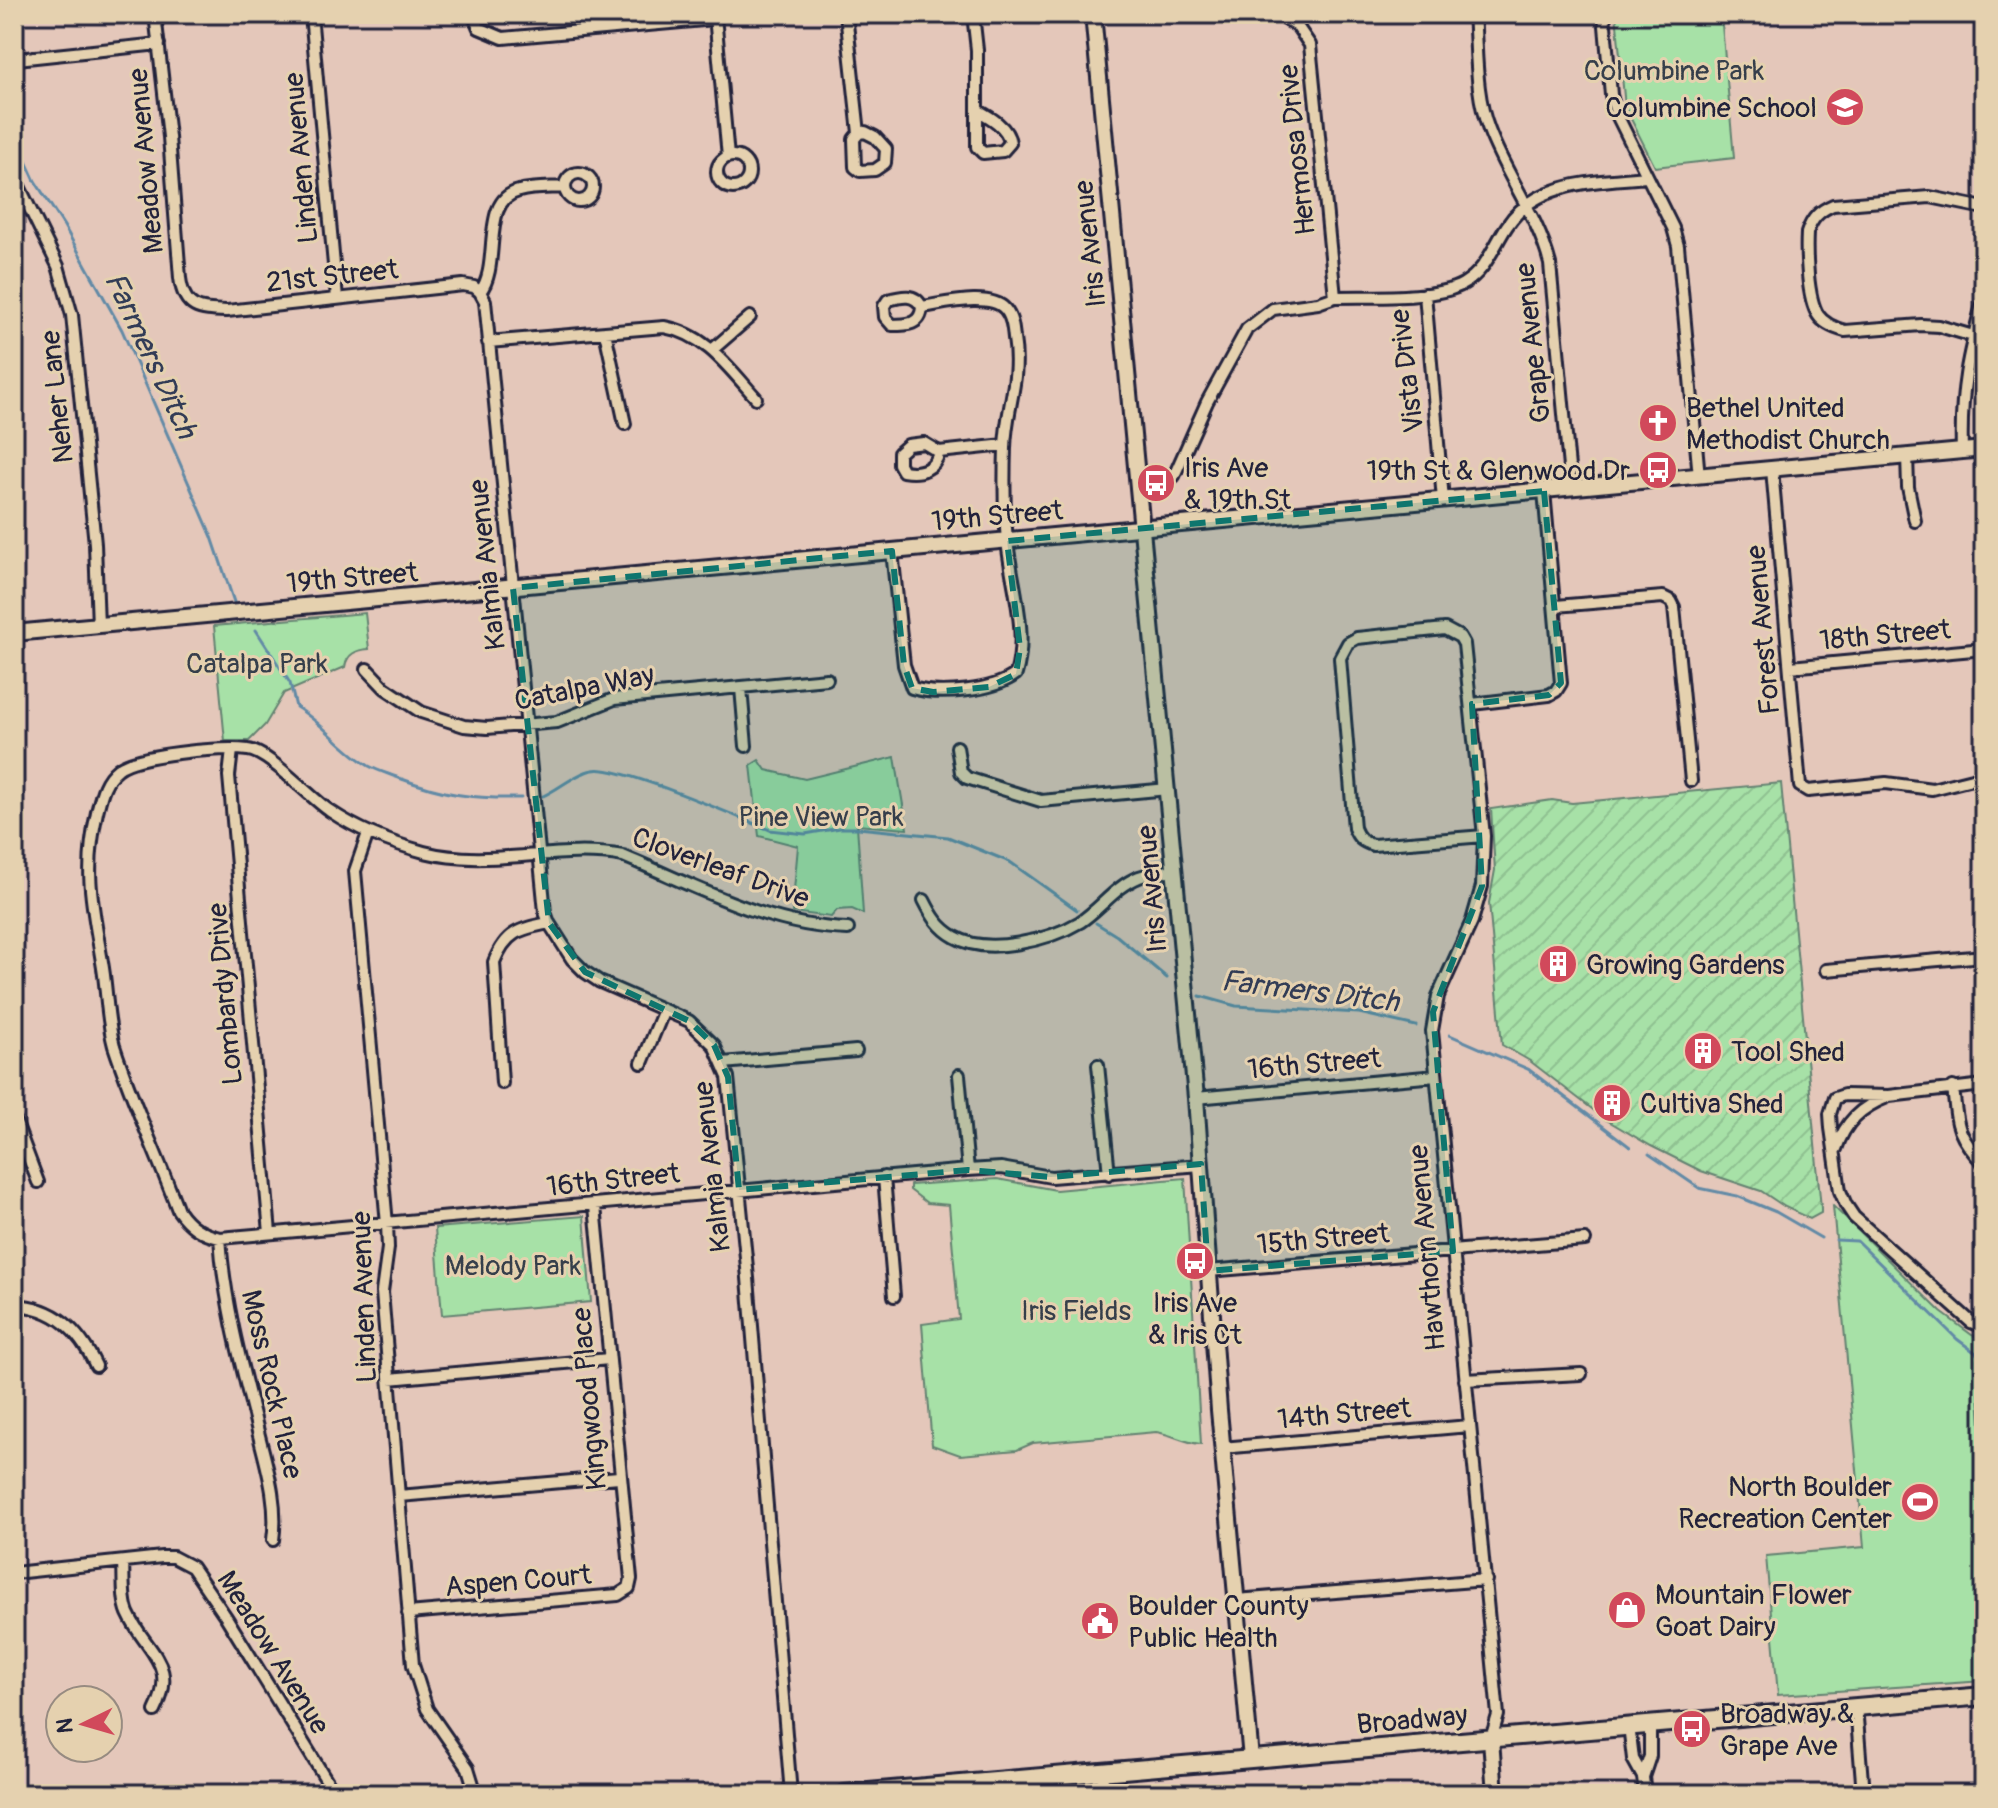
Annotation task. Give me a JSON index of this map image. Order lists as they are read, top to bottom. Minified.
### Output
{"streets":{"main road":["Broadway"],"street":["Hermosa Drive","Linden Avenue","Meadow Avenue","Iris Avenue","21st Street","Grape Avenue","Vista Drive","Neher Lane","19th Street","Kalmia Avenue","Forest Avenue","18th Street","Catalpa Way","Cloverleaf Drive","Lombardy Drive","16th Street","15th Street","Hawthorn Avenue","Moss Rock Place","Kingwood Place","14th Street","Aspen Court"]},"crossings":[["Hermosa Drive","Vista Drive"],["Linden Avenue","21st Street"],["Linden Avenue","Cloverleaf Drive"],["Linden Avenue","16th Street"],["Linden Avenue","Aspen Court"],["Meadow Avenue","21st Street"],["Iris Avenue","19th Street"],["Iris Avenue","16th Street"],["Iris Avenue","15th Street"],["Iris Avenue","14th Street"],["Iris Avenue","Broadway"],["21st Street","Kalmia Avenue"],["Grape Avenue","19th Street"],["Vista Drive","19th Street"],["Neher Lane","19th Street"],["19th Street","Kalmia Avenue"],["19th Street","Forest Avenue"],["Kalmia Avenue","Catalpa Way"],["Kalmia Avenue","Cloverleaf Drive"],["Kalmia Avenue","16th Street"],["Forest Avenue","18th Street"],["Cloverleaf Drive","Lombardy Drive"],["Cloverleaf Drive","16th Street"],["Cloverleaf Drive","Moss Rock Place"],["Lombardy Drive","16th Street"],["16th Street","Hawthorn Avenue"],["16th Street","Moss Rock Place"],["16th Street","Kingwood Place"],["15th Street","Hawthorn Avenue"],["Hawthorn Avenue","14th Street"],["Hawthorn Avenue","Broadway"],["Kingwood Place","Aspen Court"]],"water":["Farmers Ditch"],"parks":["Columbine Park","Catalpa Park","Pine View Park","Melody Park","Iris Fields"],"places":{"school or university":["Columbine School"],"church":["Bethel United Methodist Church"],"bus stop":["19th St & Glenwood Dr","Iris Ave & 19th St","Iris Ave & Iris Ct","Broadway & Grape Ave"],"building":["Growing Gardens","Tool Shed","Cultiva Shed"],"sports":["North Boulder Recreation Center"],"shop":["Mountain Flower Goat Dairy"],"public building":["Boulder County Public Health"]},"north":"left"}
